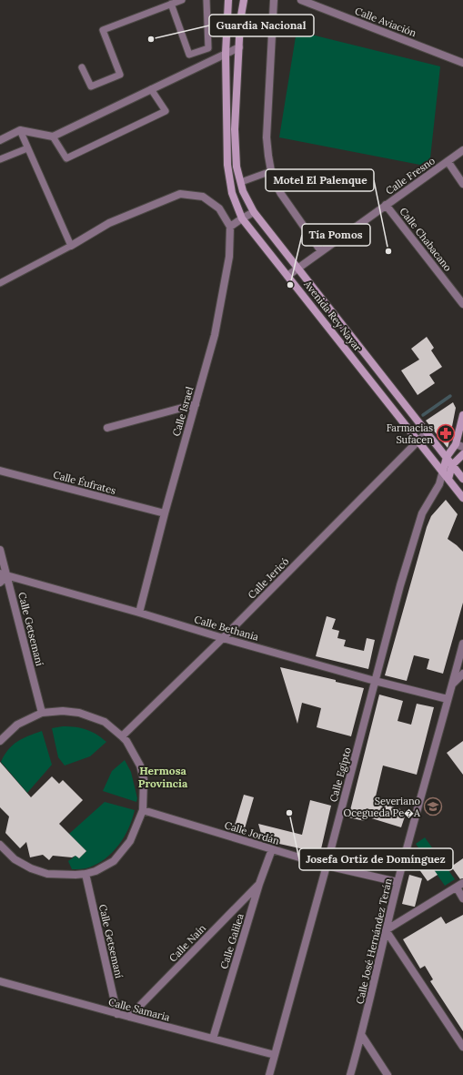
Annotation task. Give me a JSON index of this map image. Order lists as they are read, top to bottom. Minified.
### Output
{"streets":{"main road":["Avenida Rey Nayar"],"street":["Calle Aviación","Calle Fresno","Calle Chabacano","Calle Israel","Calle Éufrates","Calle Jericó","Calle Bethania","Calle Getsemaní","Calle Egipto","Calle Jordán","Calle Galilea","Calle José Hernández Terán","Calle Naín","Calle Samaria"]},"crossings":[["Calle Fresno","Calle Chabacano"],["Calle Fresno","Avenida Rey Nayar"],["Avenida Rey Nayar","Calle Jericó"],["Avenida Rey Nayar","Calle Egipto"],["Calle Israel","Calle Éufrates"],["Calle Israel","Calle Bethania"],["Calle Jericó","Calle Bethania"],["Calle Bethania","Calle Getsemaní"],["Calle Bethania","Calle Egipto"],["Calle Bethania","Calle José Hernández Terán"],["Calle Getsemaní","Calle Samaria"],["Calle Egipto","Calle Jordán"],["Calle Egipto","Calle Samaria"],["Calle Jordán","Calle Galilea"],["Calle Jordán","Calle José Hernández Terán"],["Calle Galilea","Calle Naín"],["Calle Galilea","Calle Samaria"],["Calle Naín","Calle Samaria"]],"districts":["Hermosa Provincia"],"places":{"other":["Guardia Nacional","Motel El Palenque","Tía Pomos","Josefa Ortiz de Domínguez"],"pharmacy":["Farmacias Sufacen"],"school or university":["Severiano Ocegueda Pe�A"]}}
